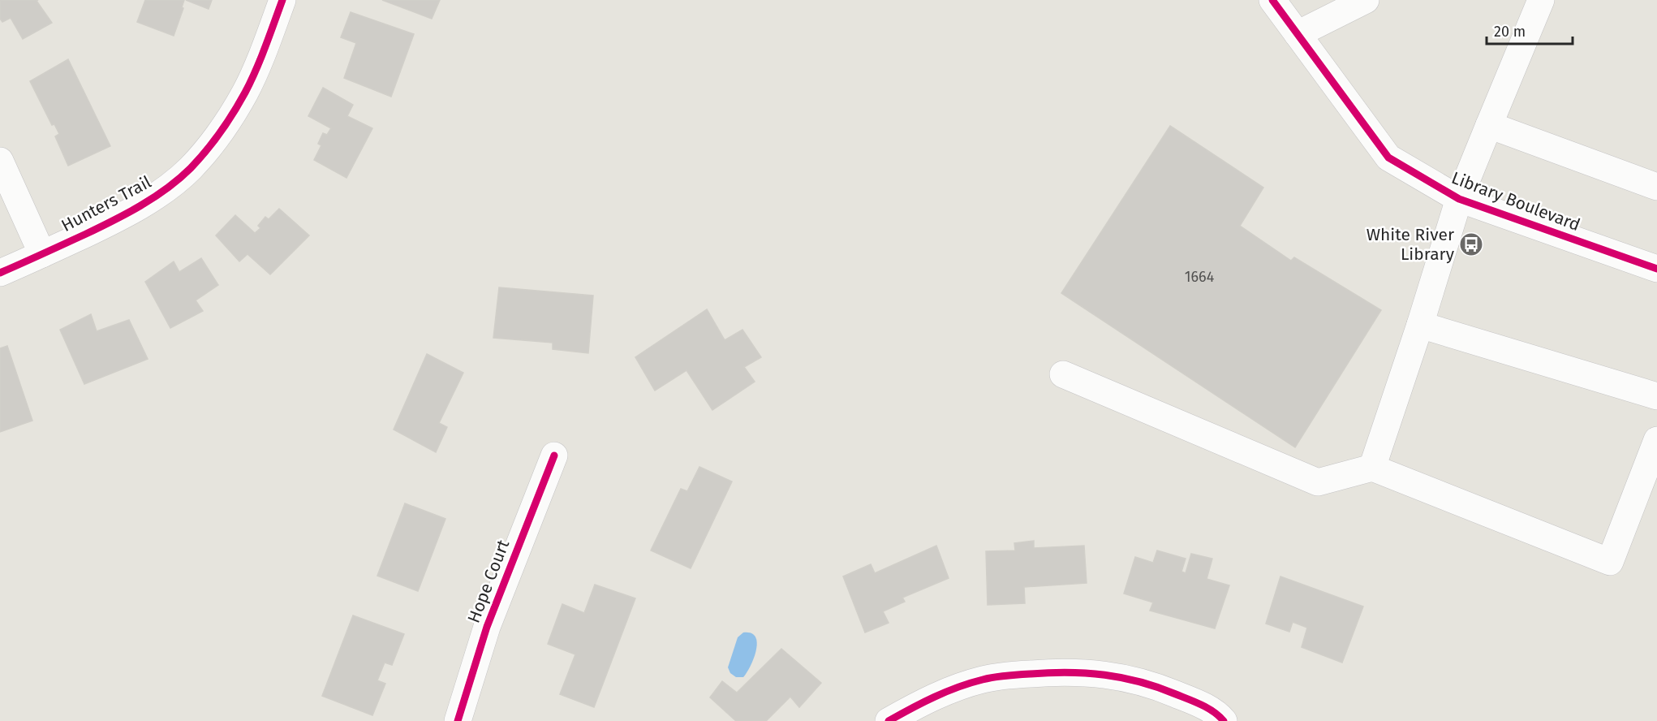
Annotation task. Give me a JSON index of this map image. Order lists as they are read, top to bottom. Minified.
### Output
{"streets":{"street":["Library Boulevard","Hunters Trail","Hope Court"]},"places":{"bus stop":["White River Library"]},"house_numbers":["1664"],"scale_bar":"20 m"}
